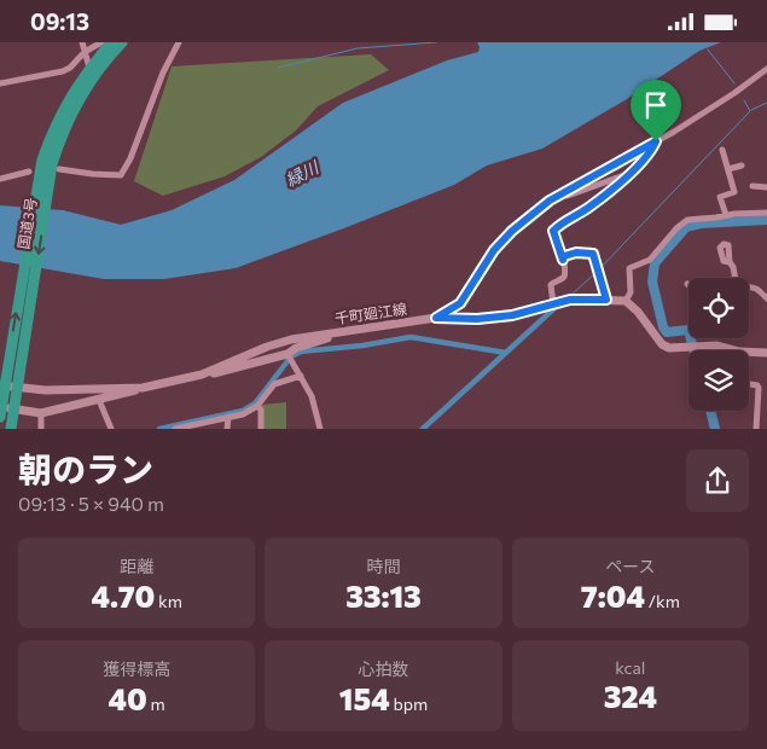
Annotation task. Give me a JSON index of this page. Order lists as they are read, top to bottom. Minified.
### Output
{"streets":{"highway":["国道3号"],"main road":["千町廻江線"]},"crossings":[["国道3号","千町廻江線"]],"water":["緑川"],"page":{"status":"09:13","heading":["朝のラン","09:13 · 5 × 940 m"],"stats":[["距離","4.70 km"],["時間","33:13"],["ペース","7:04 /km"],["獲得標高","40 m"],["心拍数","154 bpm"],["kcal","324"]]}}
